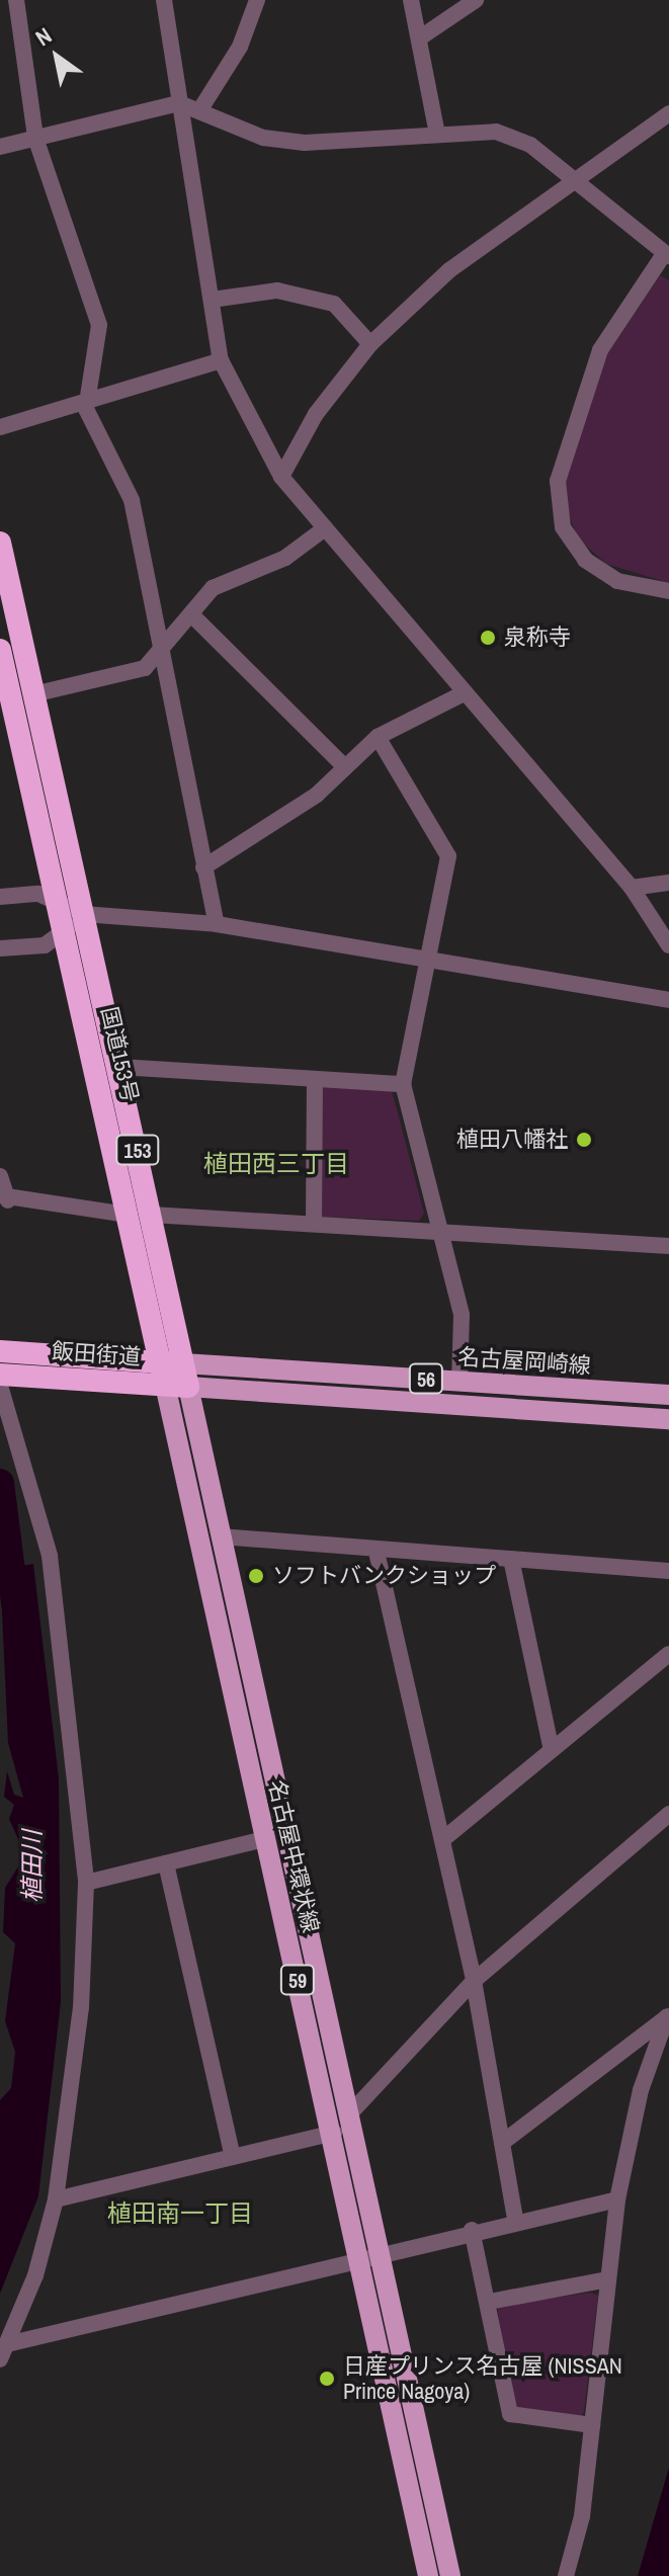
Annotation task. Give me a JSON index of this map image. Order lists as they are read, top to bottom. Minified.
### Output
{"streets":{"highway":["国道153号","153","飯田街道"],"main road":["名古屋岡崎線","56","名古屋中環状線","59"]},"crossings":[["国道153号","飯田街道"],["国道153号","名古屋岡崎線"],["国道153号","56"],["国道153号","名古屋中環状線"],["飯田街道","56"],["飯田街道","名古屋中環状線"],["56","名古屋中環状線"]],"districts":["植田西三丁目","植田南一丁目"],"water":["植田川"],"places":["泉称寺","植田八幡社","ソフトバンクショップ","日産プリンス名古屋 (NISSAN Prince Nagoya)"],"north":"top left"}
